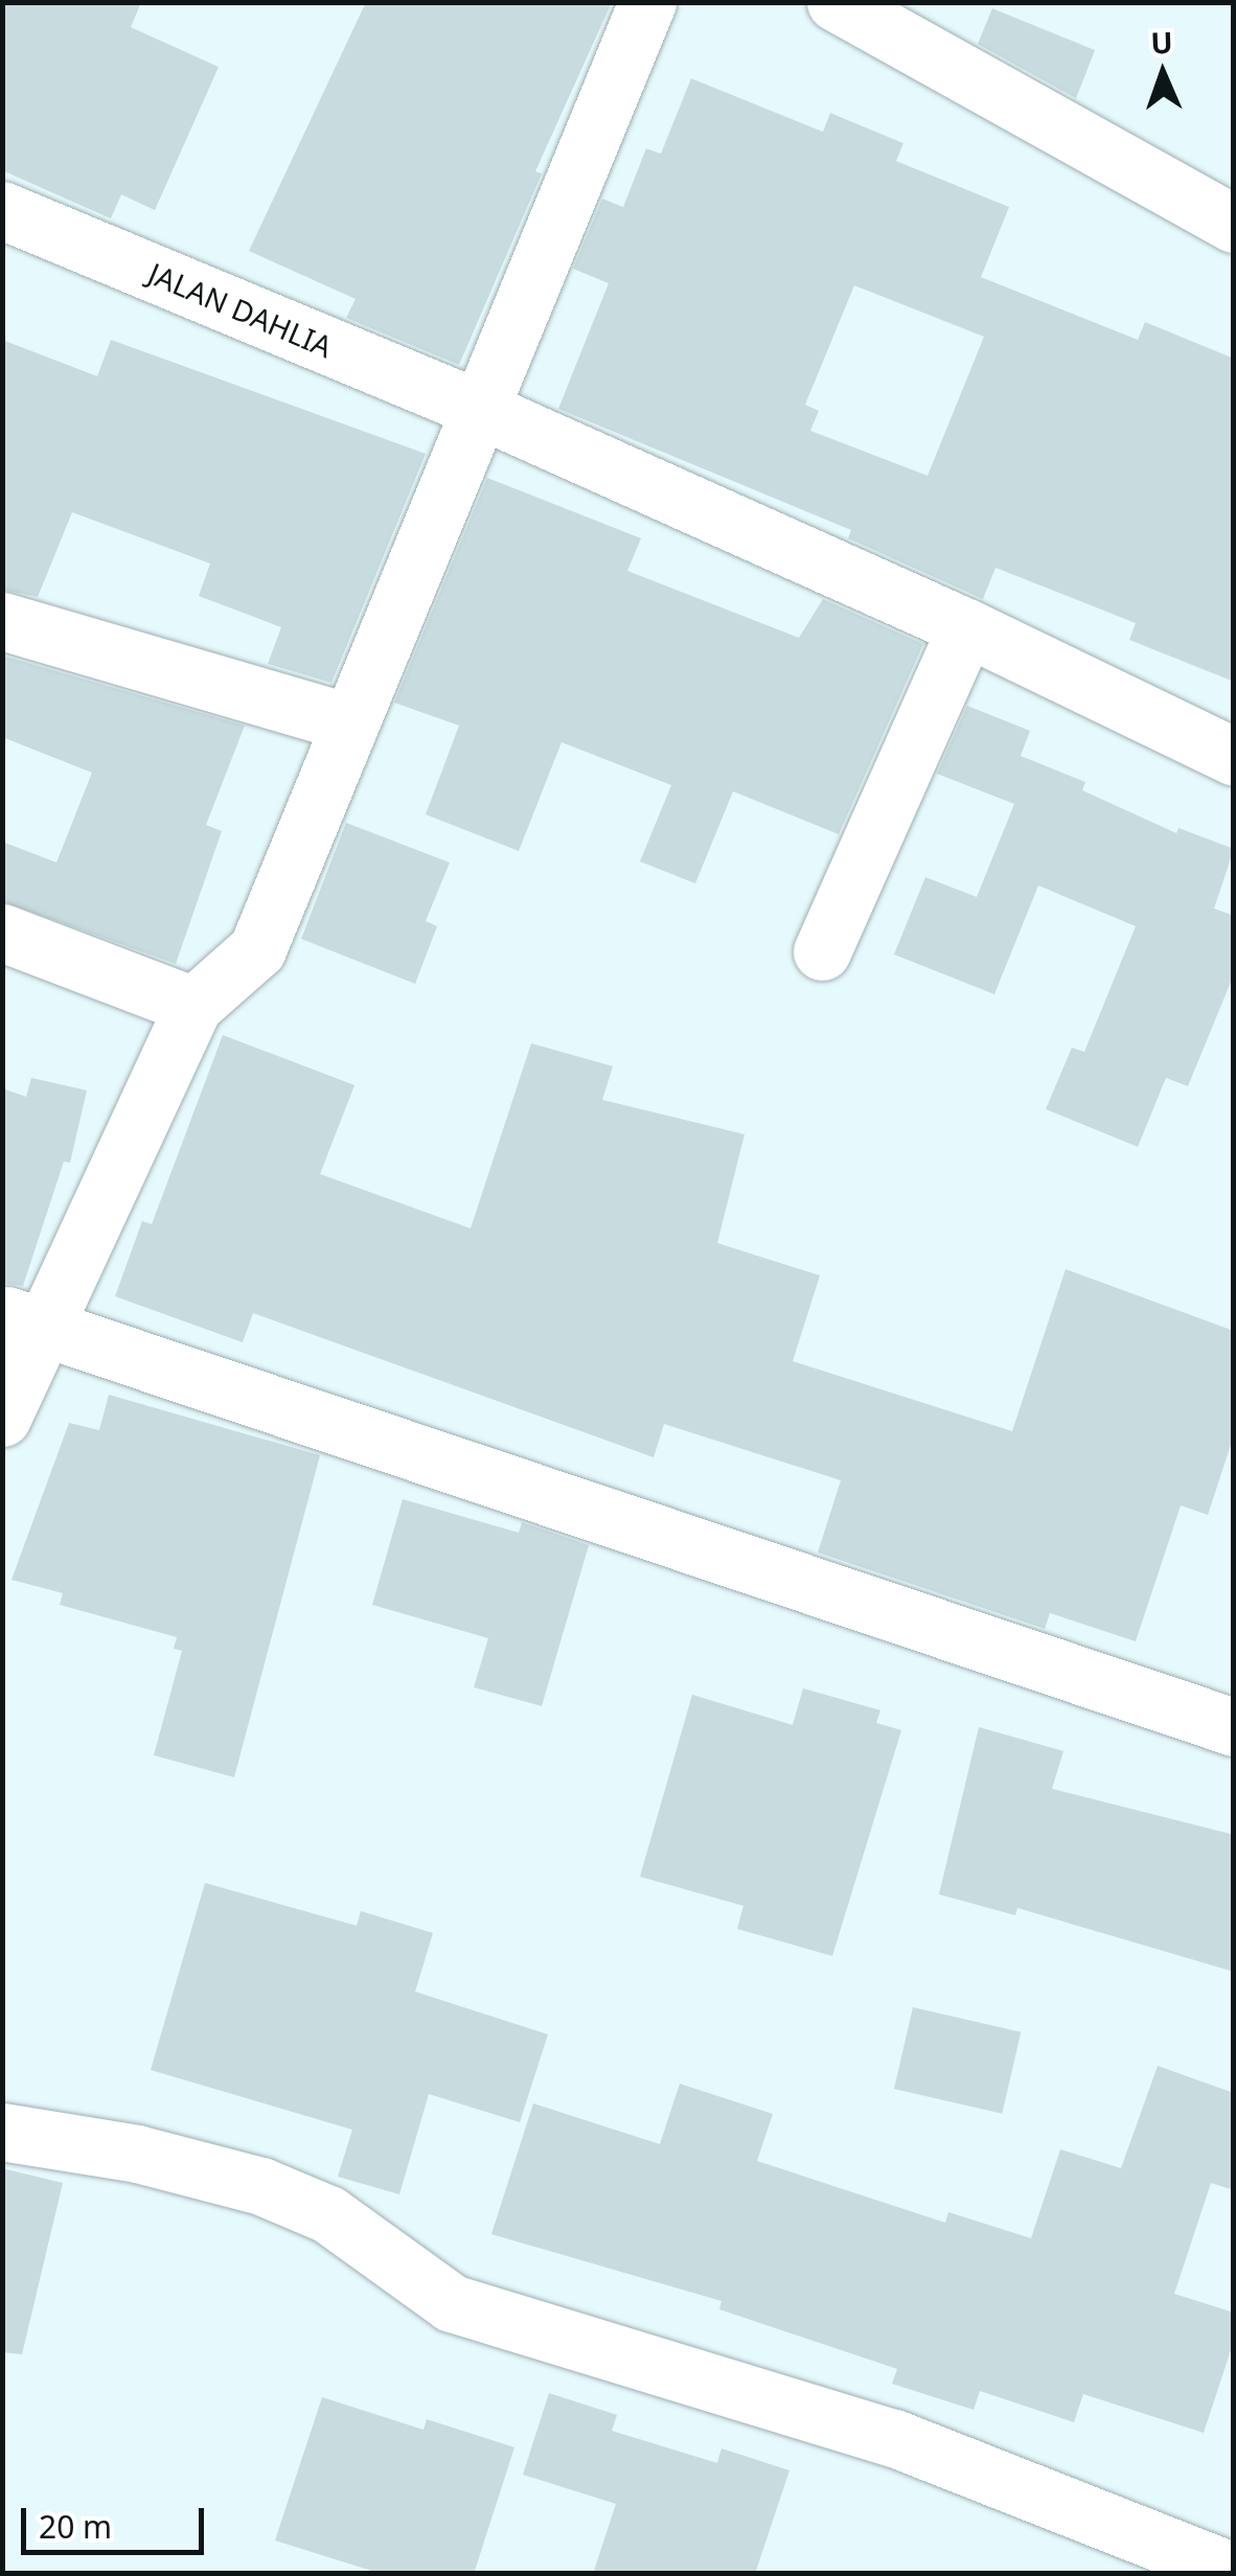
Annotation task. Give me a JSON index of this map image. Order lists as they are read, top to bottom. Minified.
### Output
{"streets":{"street":["JALAN DAHLIA"]},"scale_bar":"20 m","north":"top"}
